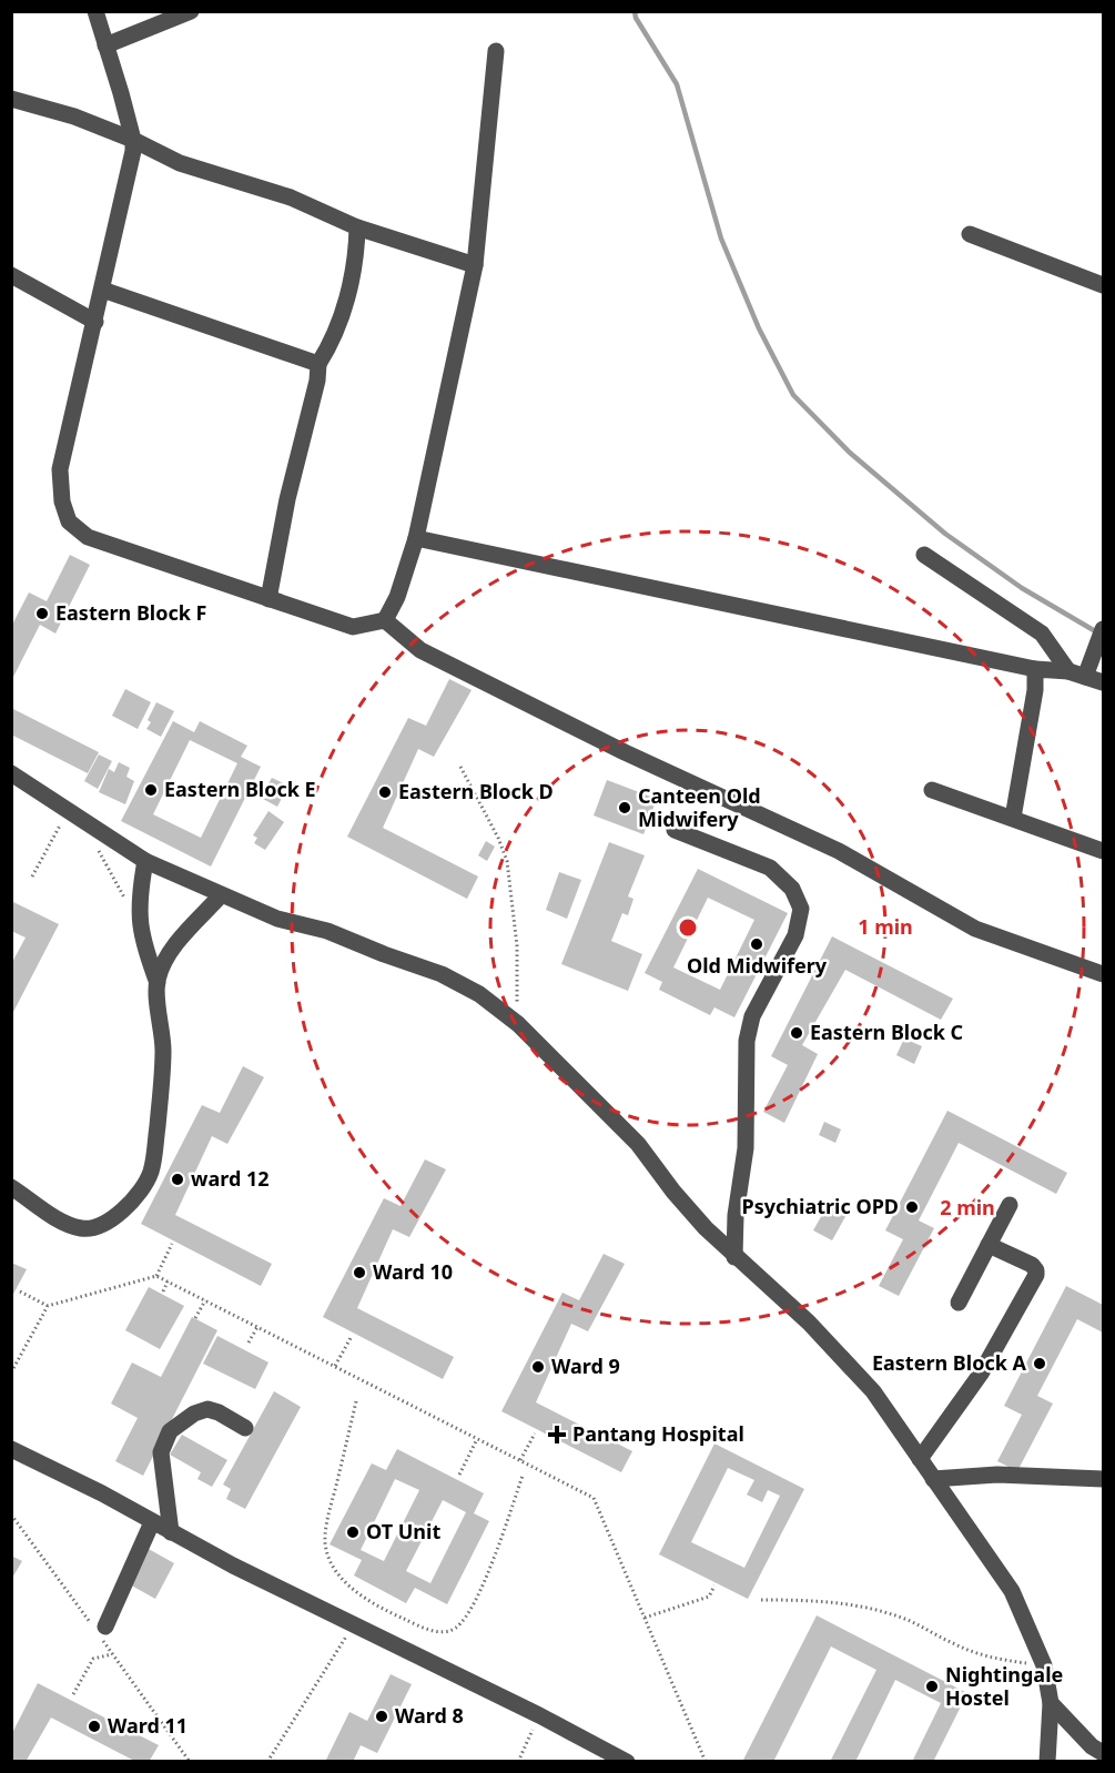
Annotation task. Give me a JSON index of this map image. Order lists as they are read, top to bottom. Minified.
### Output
{"places":{"other":["Eastern Block F","Eastern Block E","Eastern Block D","Canteen Old Midwifery","Old Midwifery","Eastern Block C","ward 12","Psychiatric OPD","Ward 10","Eastern Block A","Ward 9","OT Unit","Nightingale Hostel","Ward 8","Ward 11"],"health":["Pantang Hospital"]},"rings":["1 min","2 min"]}
